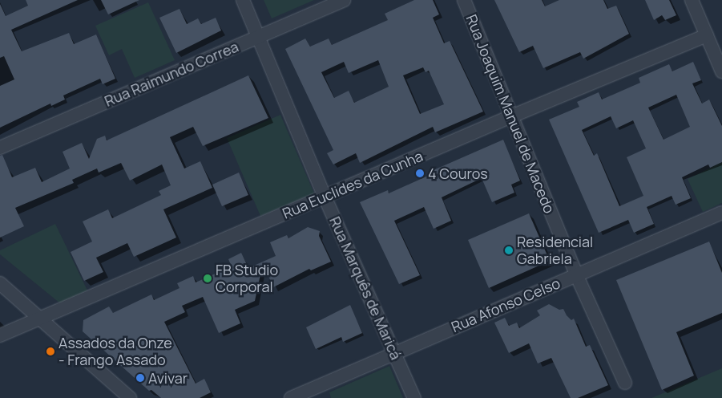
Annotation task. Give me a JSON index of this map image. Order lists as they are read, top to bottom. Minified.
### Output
{"streets":{"street":["Rua Raimundo Correa","Rua Joaquim Manuel de Macedo","Rua Euclides da Cunha","Rua Marquês de Maricá","Rua Afonso Celso"]},"crossings":[["Rua Raimundo Correa","Rua Marquês de Maricá"],["Rua Joaquim Manuel de Macedo","Rua Euclides da Cunha"],["Rua Joaquim Manuel de Macedo","Rua Afonso Celso"],["Rua Euclides da Cunha","Rua Marquês de Maricá"],["Rua Marquês de Maricá","Rua Afonso Celso"]],"places":["4 Couros","Residencial Gabriela","FB Studio Corporal","Assados da Onze - Frango Assado","Avivar"]}
